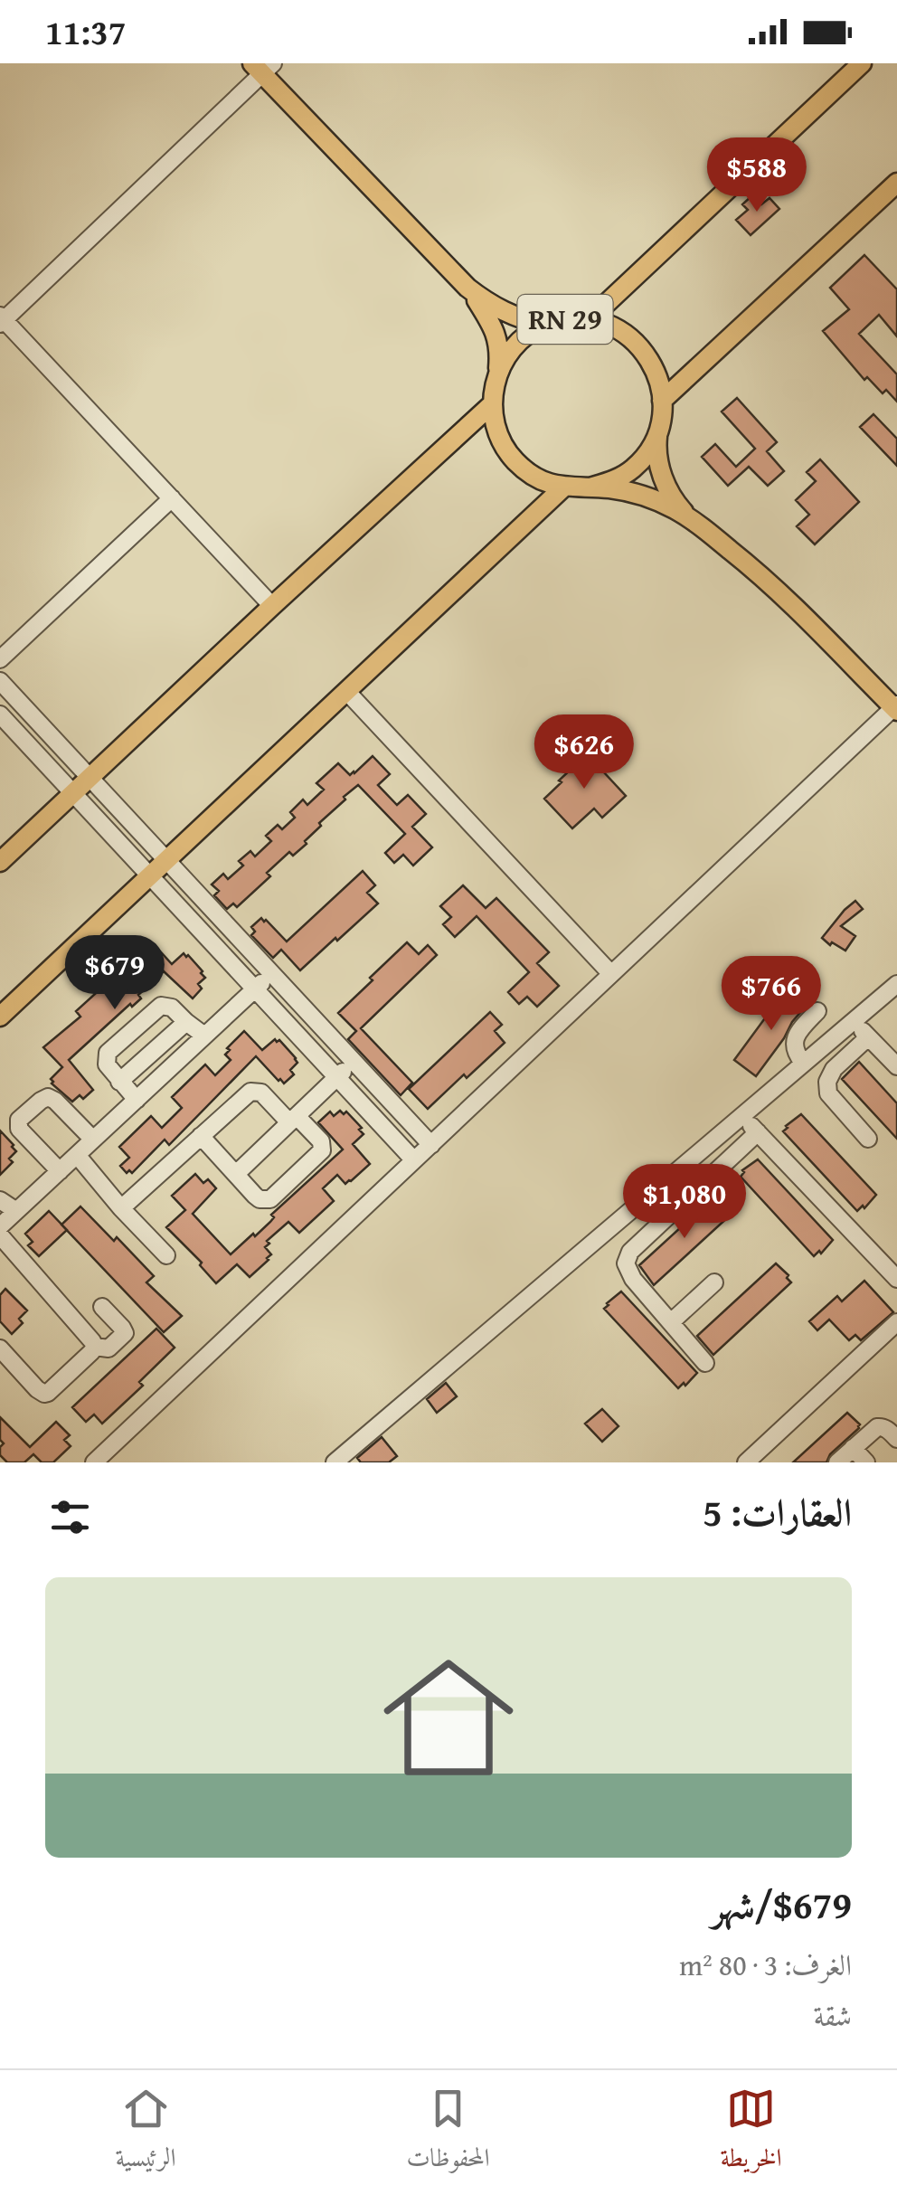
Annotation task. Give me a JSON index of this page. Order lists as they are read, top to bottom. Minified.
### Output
{"streets":{"main road":["RN 29"]},"page":{"status":"11:37","price":["$588","$626","$679","$766","$1,080"],"heading":"العقارات: 5","list":[{"name":"$679/شهر","note":"الغرف: 3 · 80 m² · شقة"}],"tabs":["الخريطة","المحفوظات","الرئيسية"]}}
